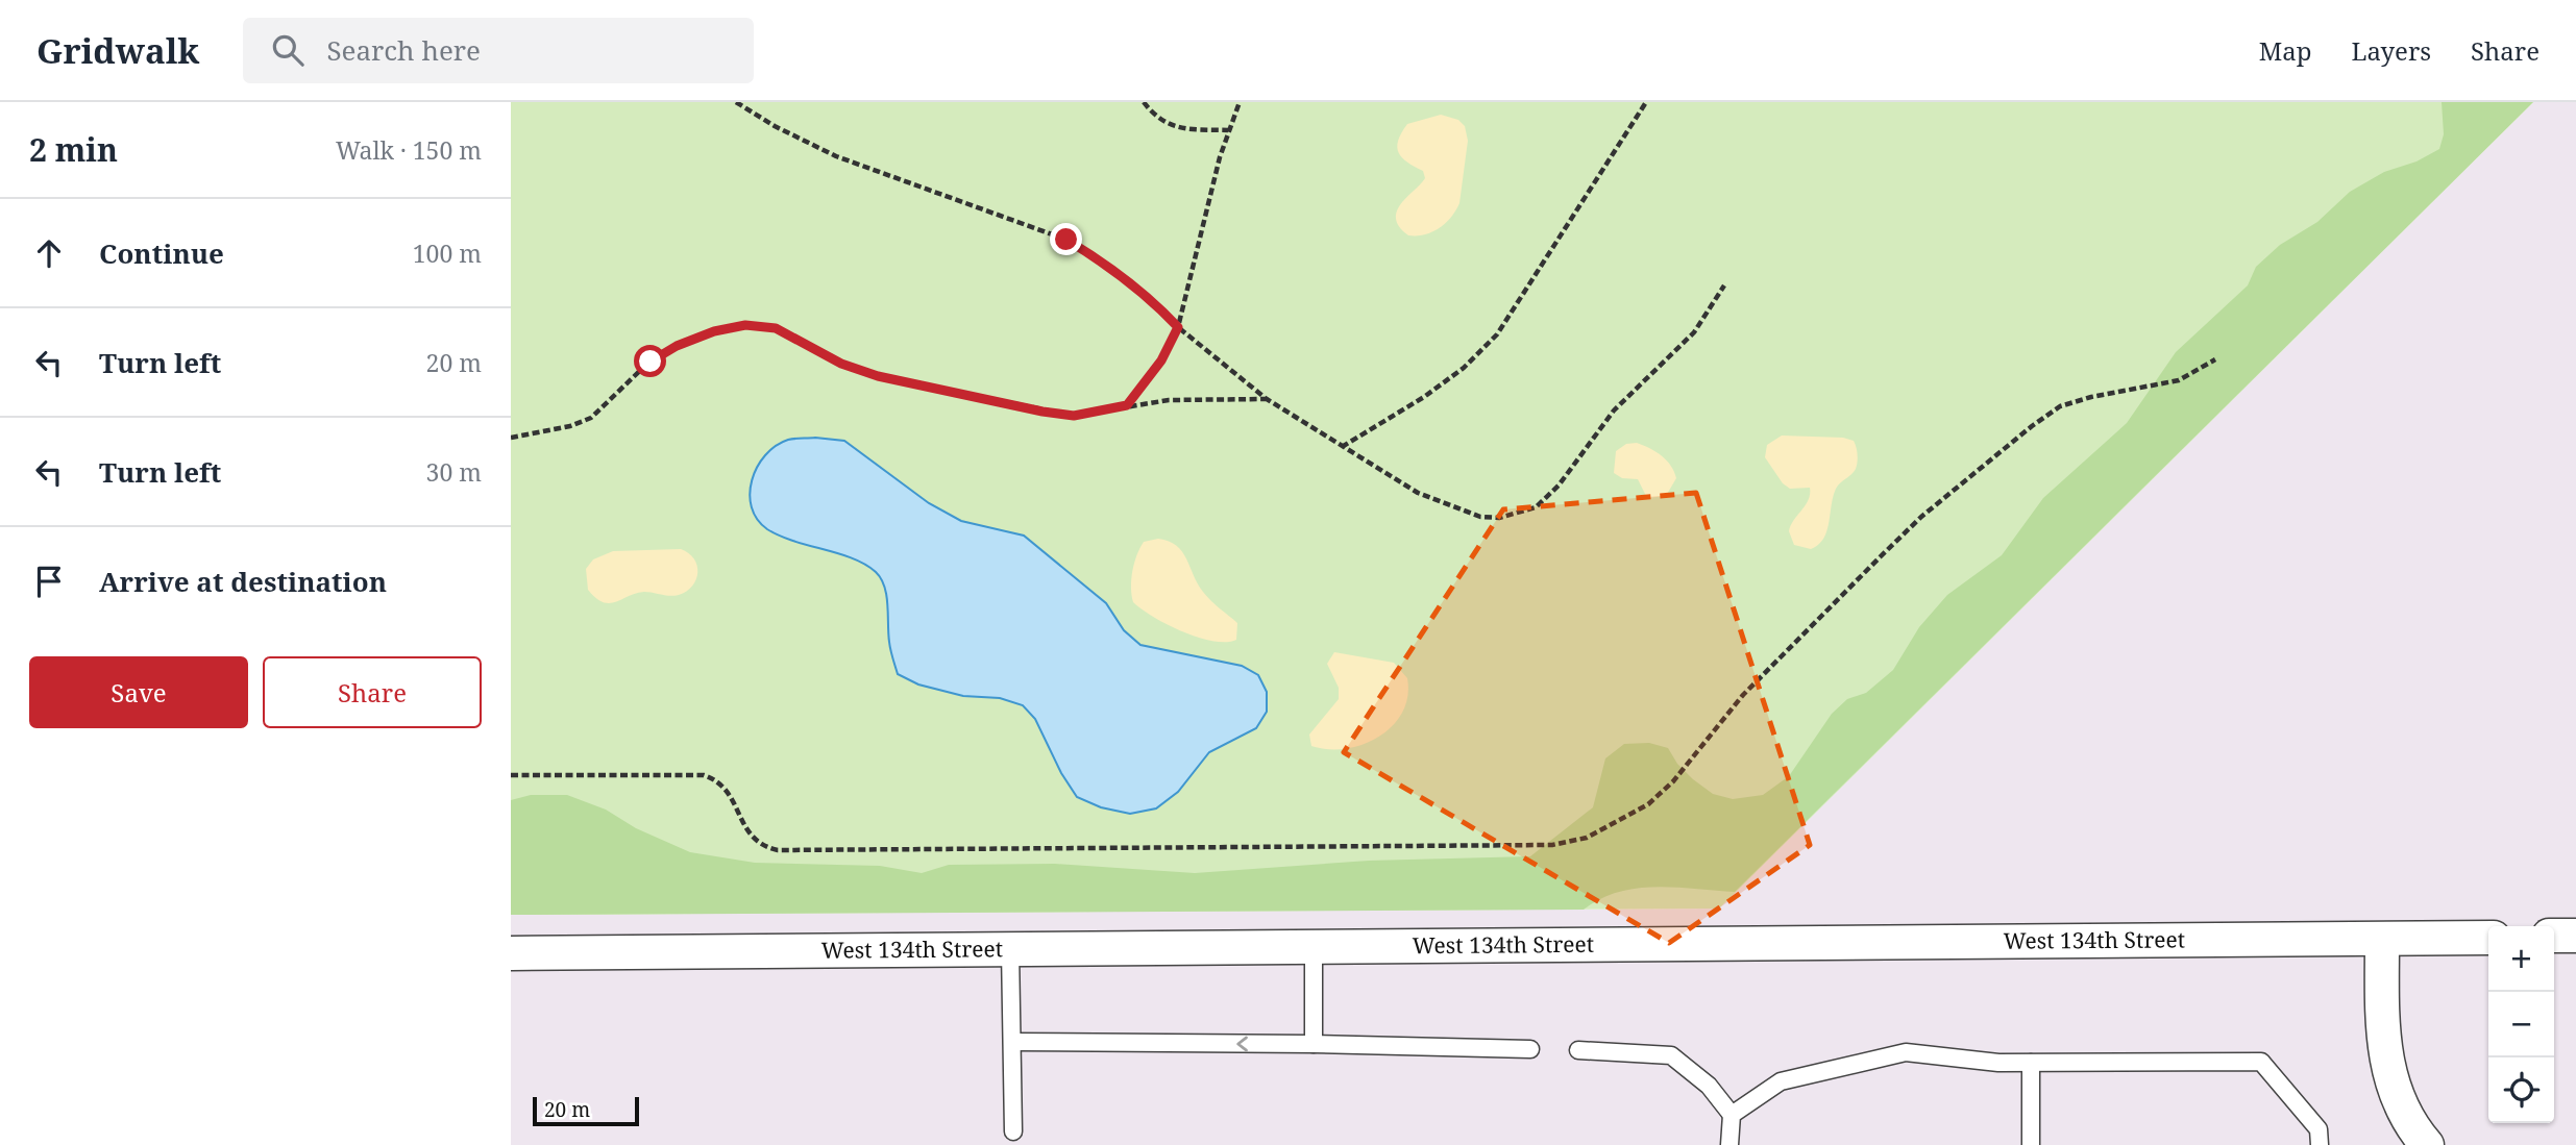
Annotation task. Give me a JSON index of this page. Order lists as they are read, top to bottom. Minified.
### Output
{"streets":{"street":["West 134th Street"]},"scale_bar":"20 m","page":{"header":"Gridwalk","search":"Search here","nav":["Map","Layers","Share"],"heading":["2 min","Walk · 150 m"],"list":[["Continue","100 m"],["Turn left","20 m"],["Turn left","30 m"],"Arrive at destination"],"buttons":["Save","Share"],"map_buttons":["+","−"],"scale":"20 m"}}
